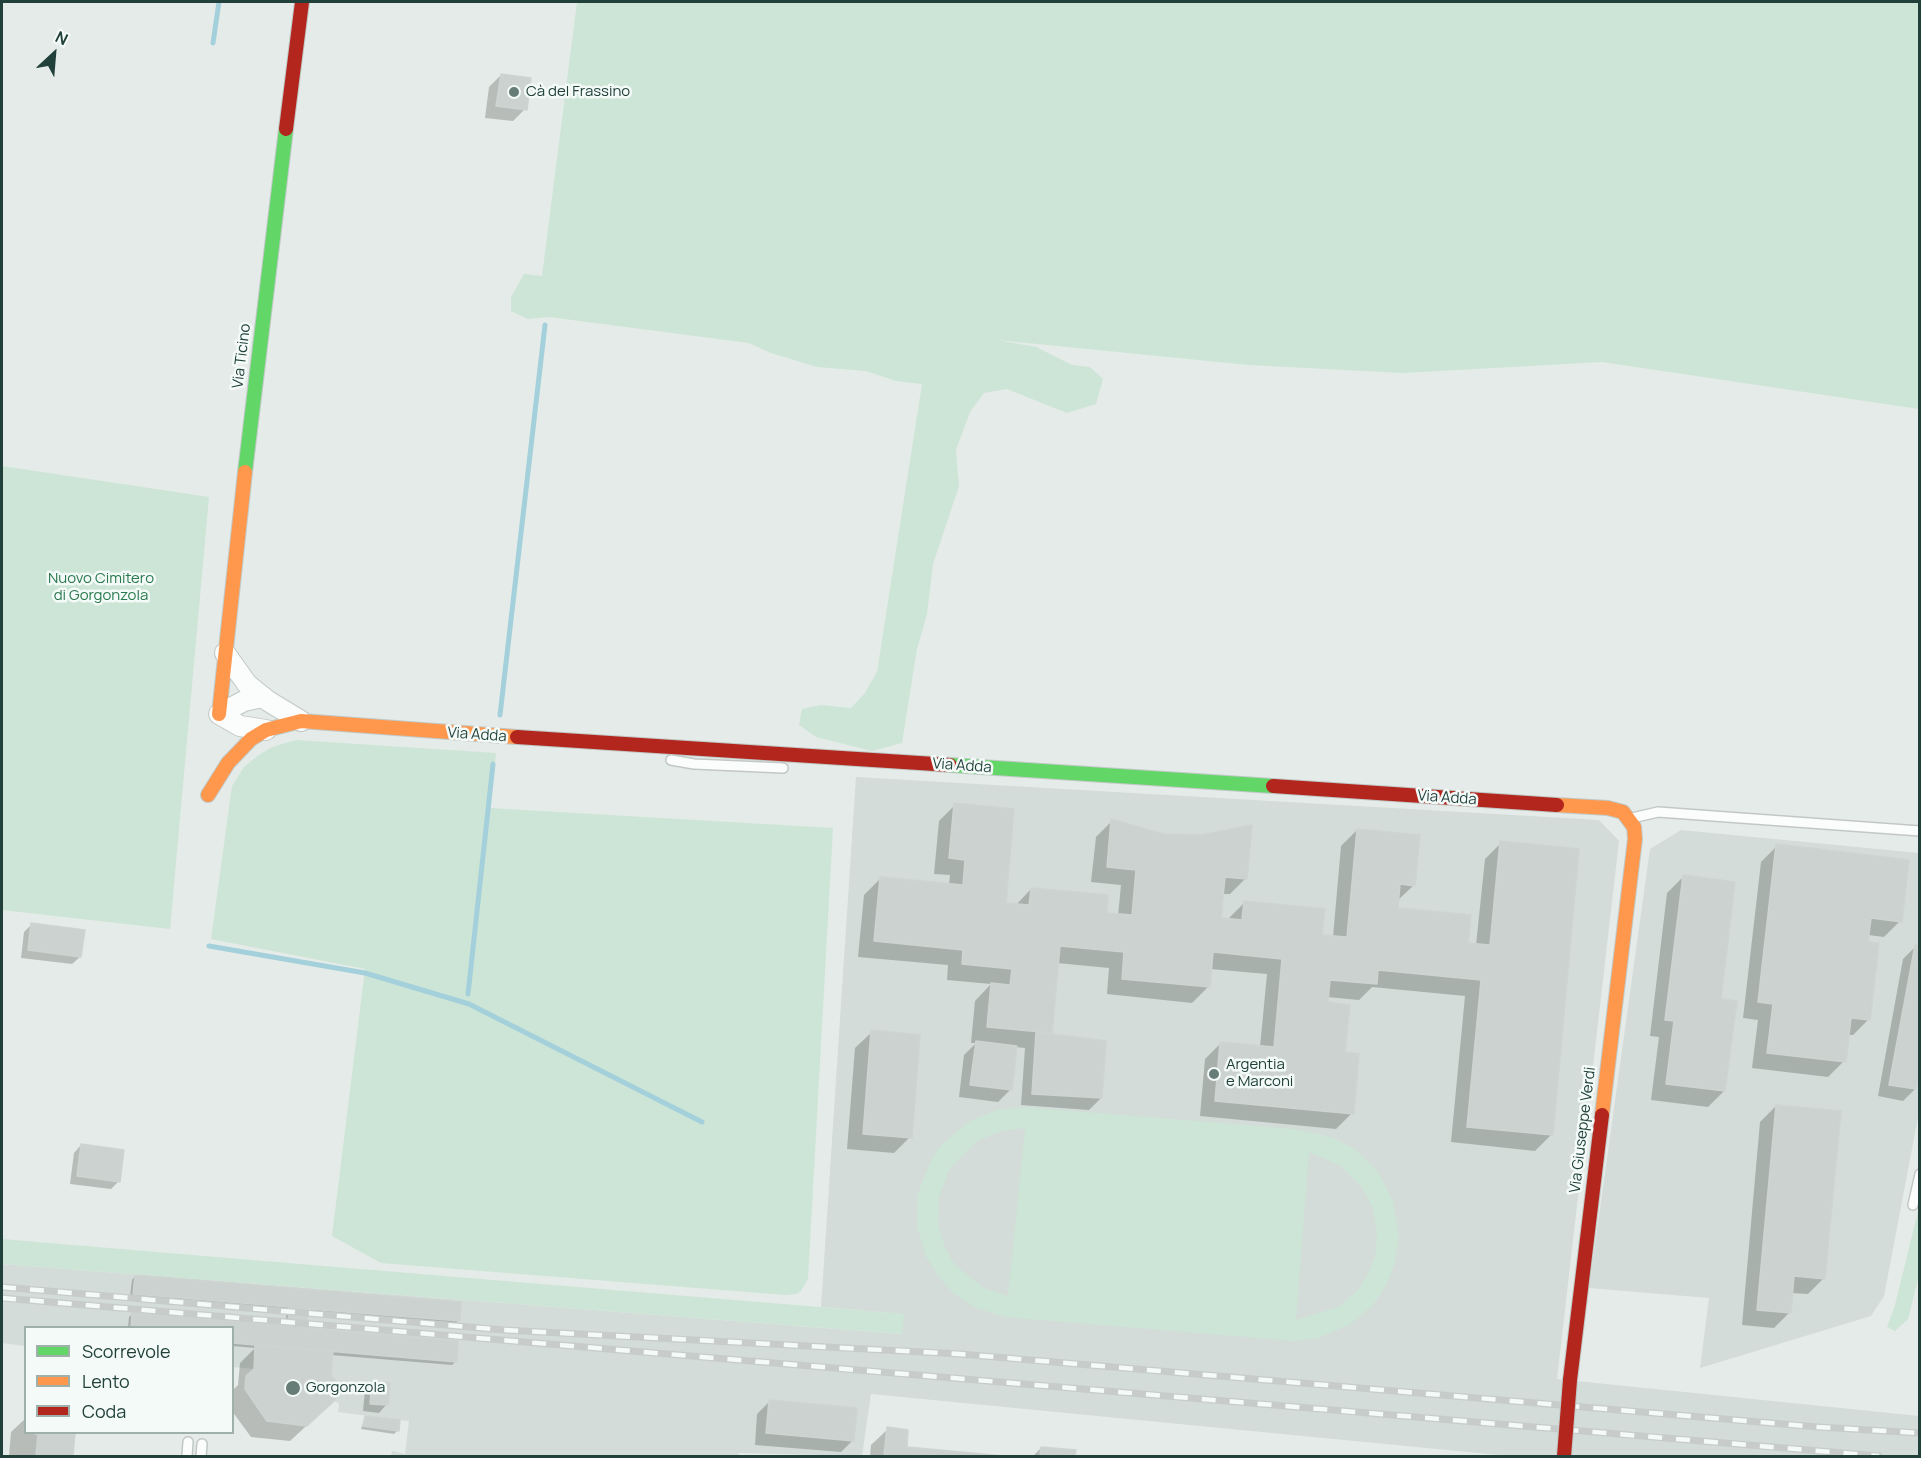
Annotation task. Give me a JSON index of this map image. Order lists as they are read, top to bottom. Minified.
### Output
{"streets":{"street":["Via Ticino","Via Adda","Via Giuseppe Verdi"]},"crossings":[["Via Ticino","Via Adda"],["Via Adda","Via Giuseppe Verdi"]],"parks":["Nuovo Cimitero di Gorgonzola"],"places":["Cà del Frassino","Argentia e Marconi","Gorgonzola"],"legend":["Scorrevole","Lento","Coda"],"north":"top right"}
